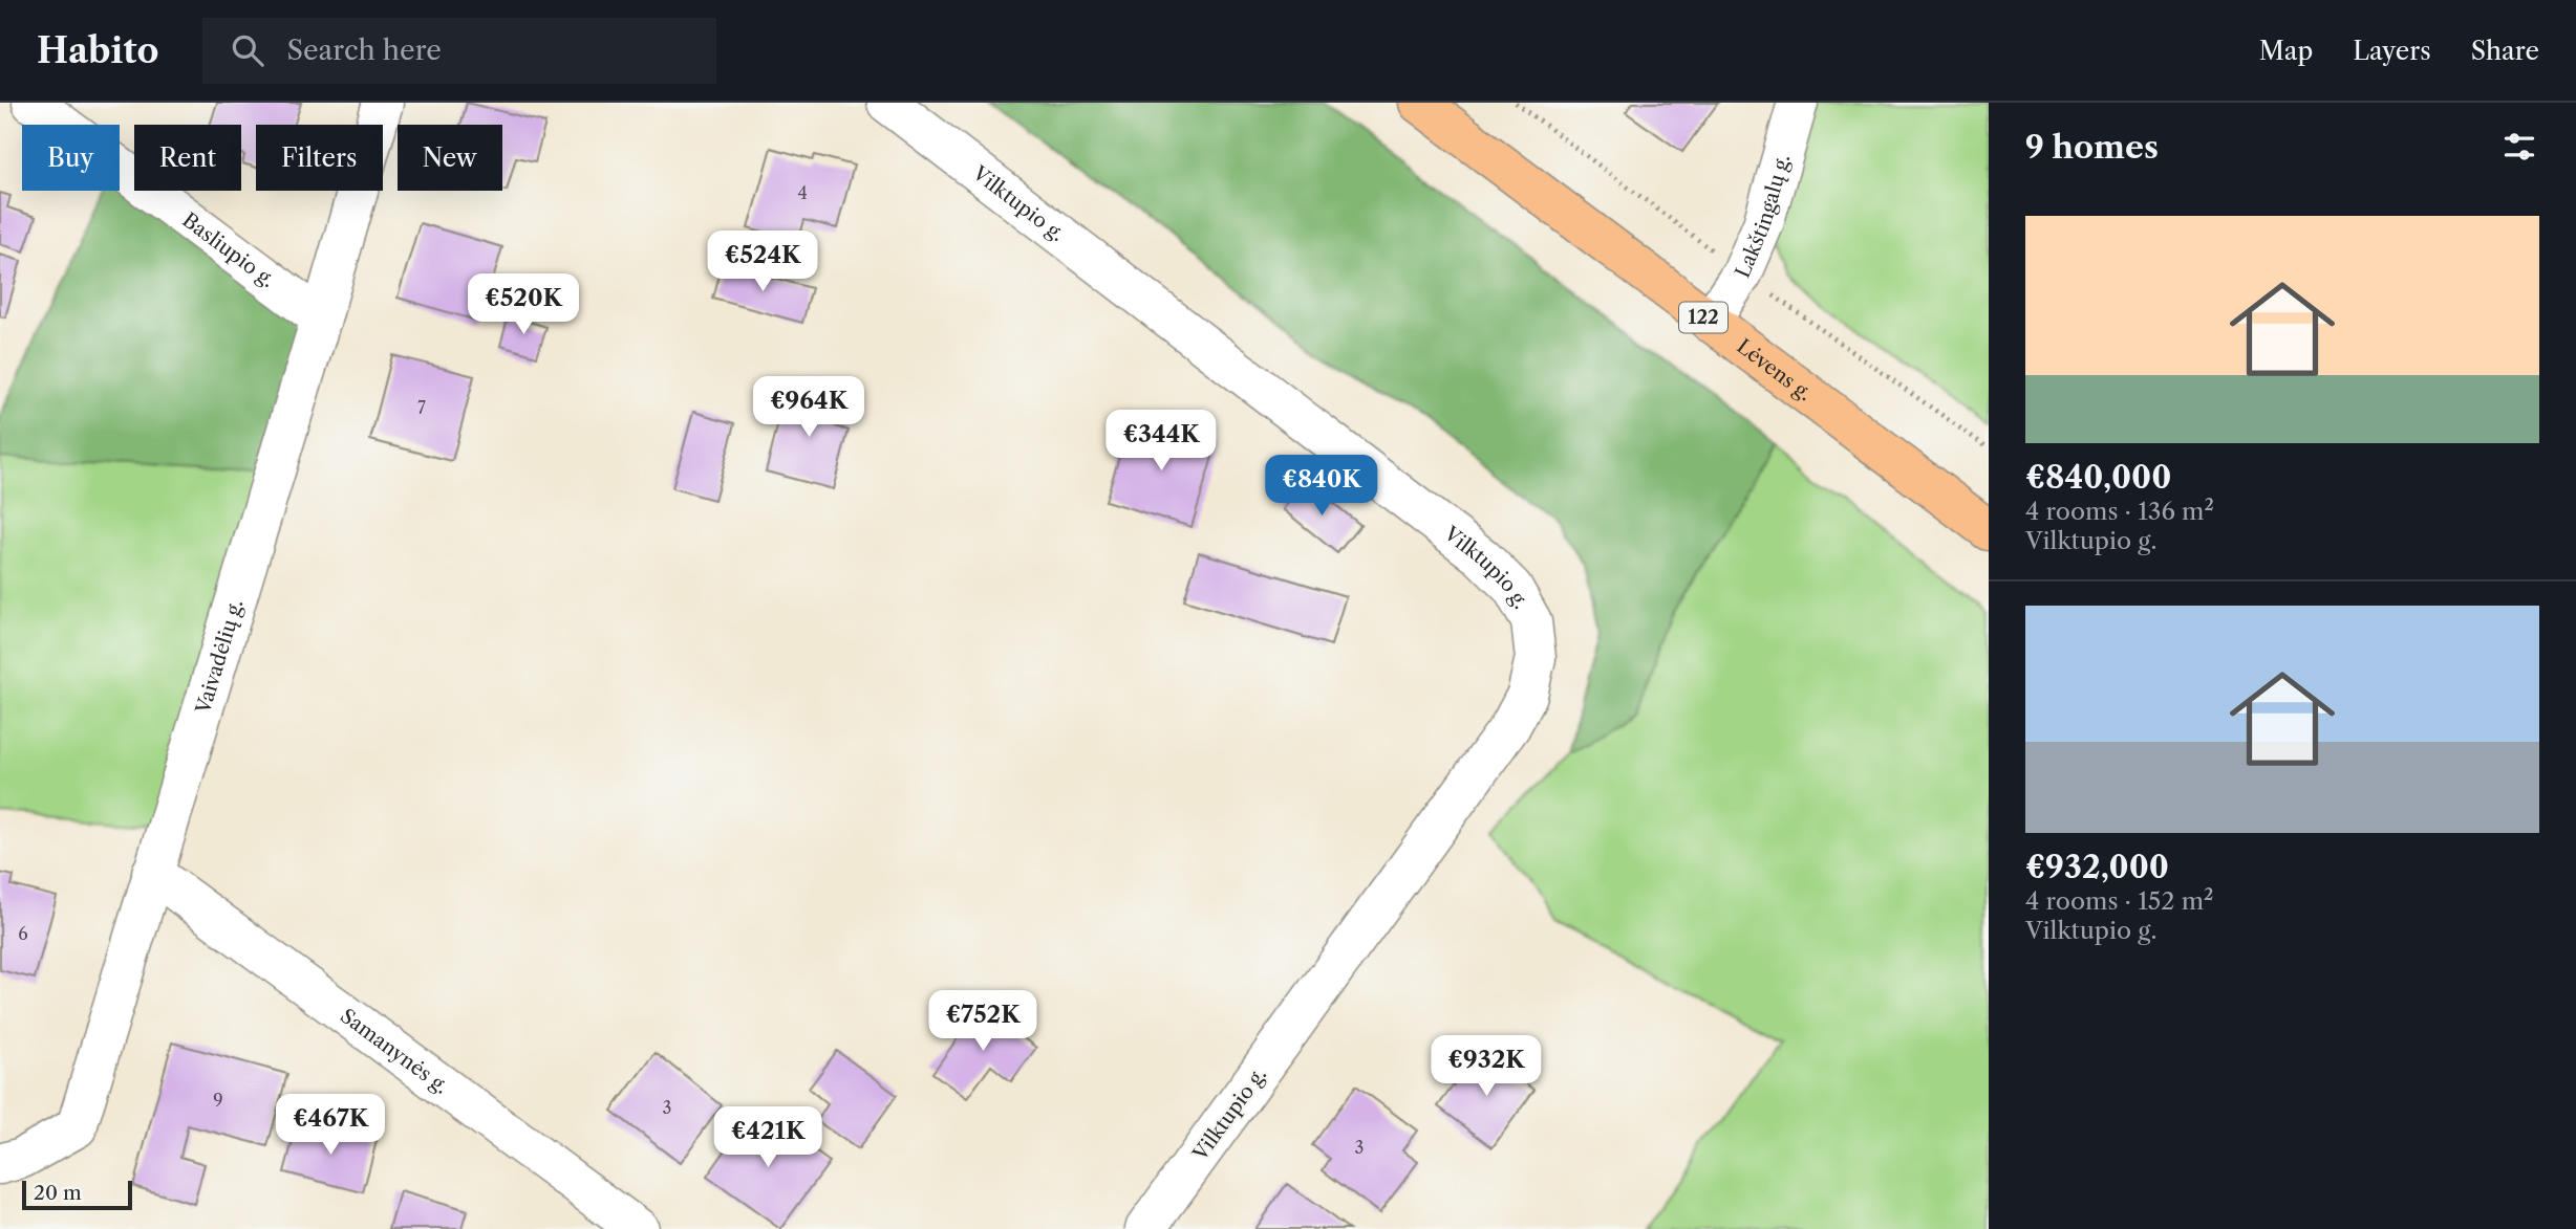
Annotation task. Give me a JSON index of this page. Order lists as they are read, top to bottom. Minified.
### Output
{"streets":{"main road":["122","Lėvens g."],"street":["Vilktupio g.","Lakštingalų g.","Basliupio g.","Vaivadėlių g.","Samanynės g."]},"crossings":[["Lakštingalų g.","Lėvens g."],["Basliupio g.","Vaivadėlių g."],["Vaivadėlių g.","Samanynės g."]],"house_numbers":["4","7","6","9","3","3"],"scale_bar":"20 m","page":{"header":"Habito","search":"Search here","nav":["Map","Layers","Share"],"heading":"9 homes","chip":["Buy","Rent","Filters","New"],"list":[{"name":"€840,000","note":"4 rooms · 136 m² · Vilktupio g."},{"name":"€932,000","note":"4 rooms · 152 m² · Vilktupio g."}],"price":["€524K","€520K","€964K","€344K","€840K","€752K","€932K","€467K","€421K"],"scale":"20 m"}}
